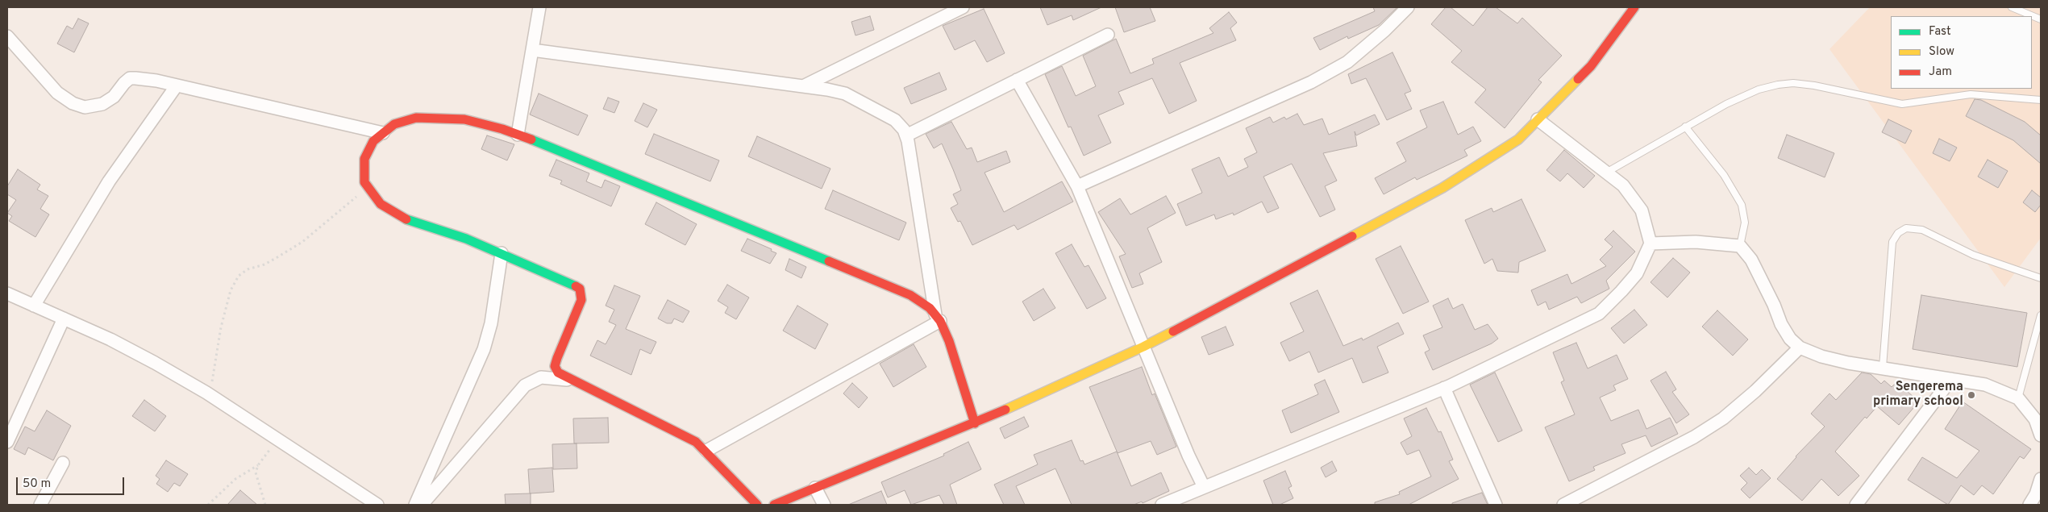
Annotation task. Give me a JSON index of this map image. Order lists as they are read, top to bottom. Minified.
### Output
{"places":["Sengerema primary school"],"legend":["Fast","Slow","Jam"],"scale_bar":"50 m"}
